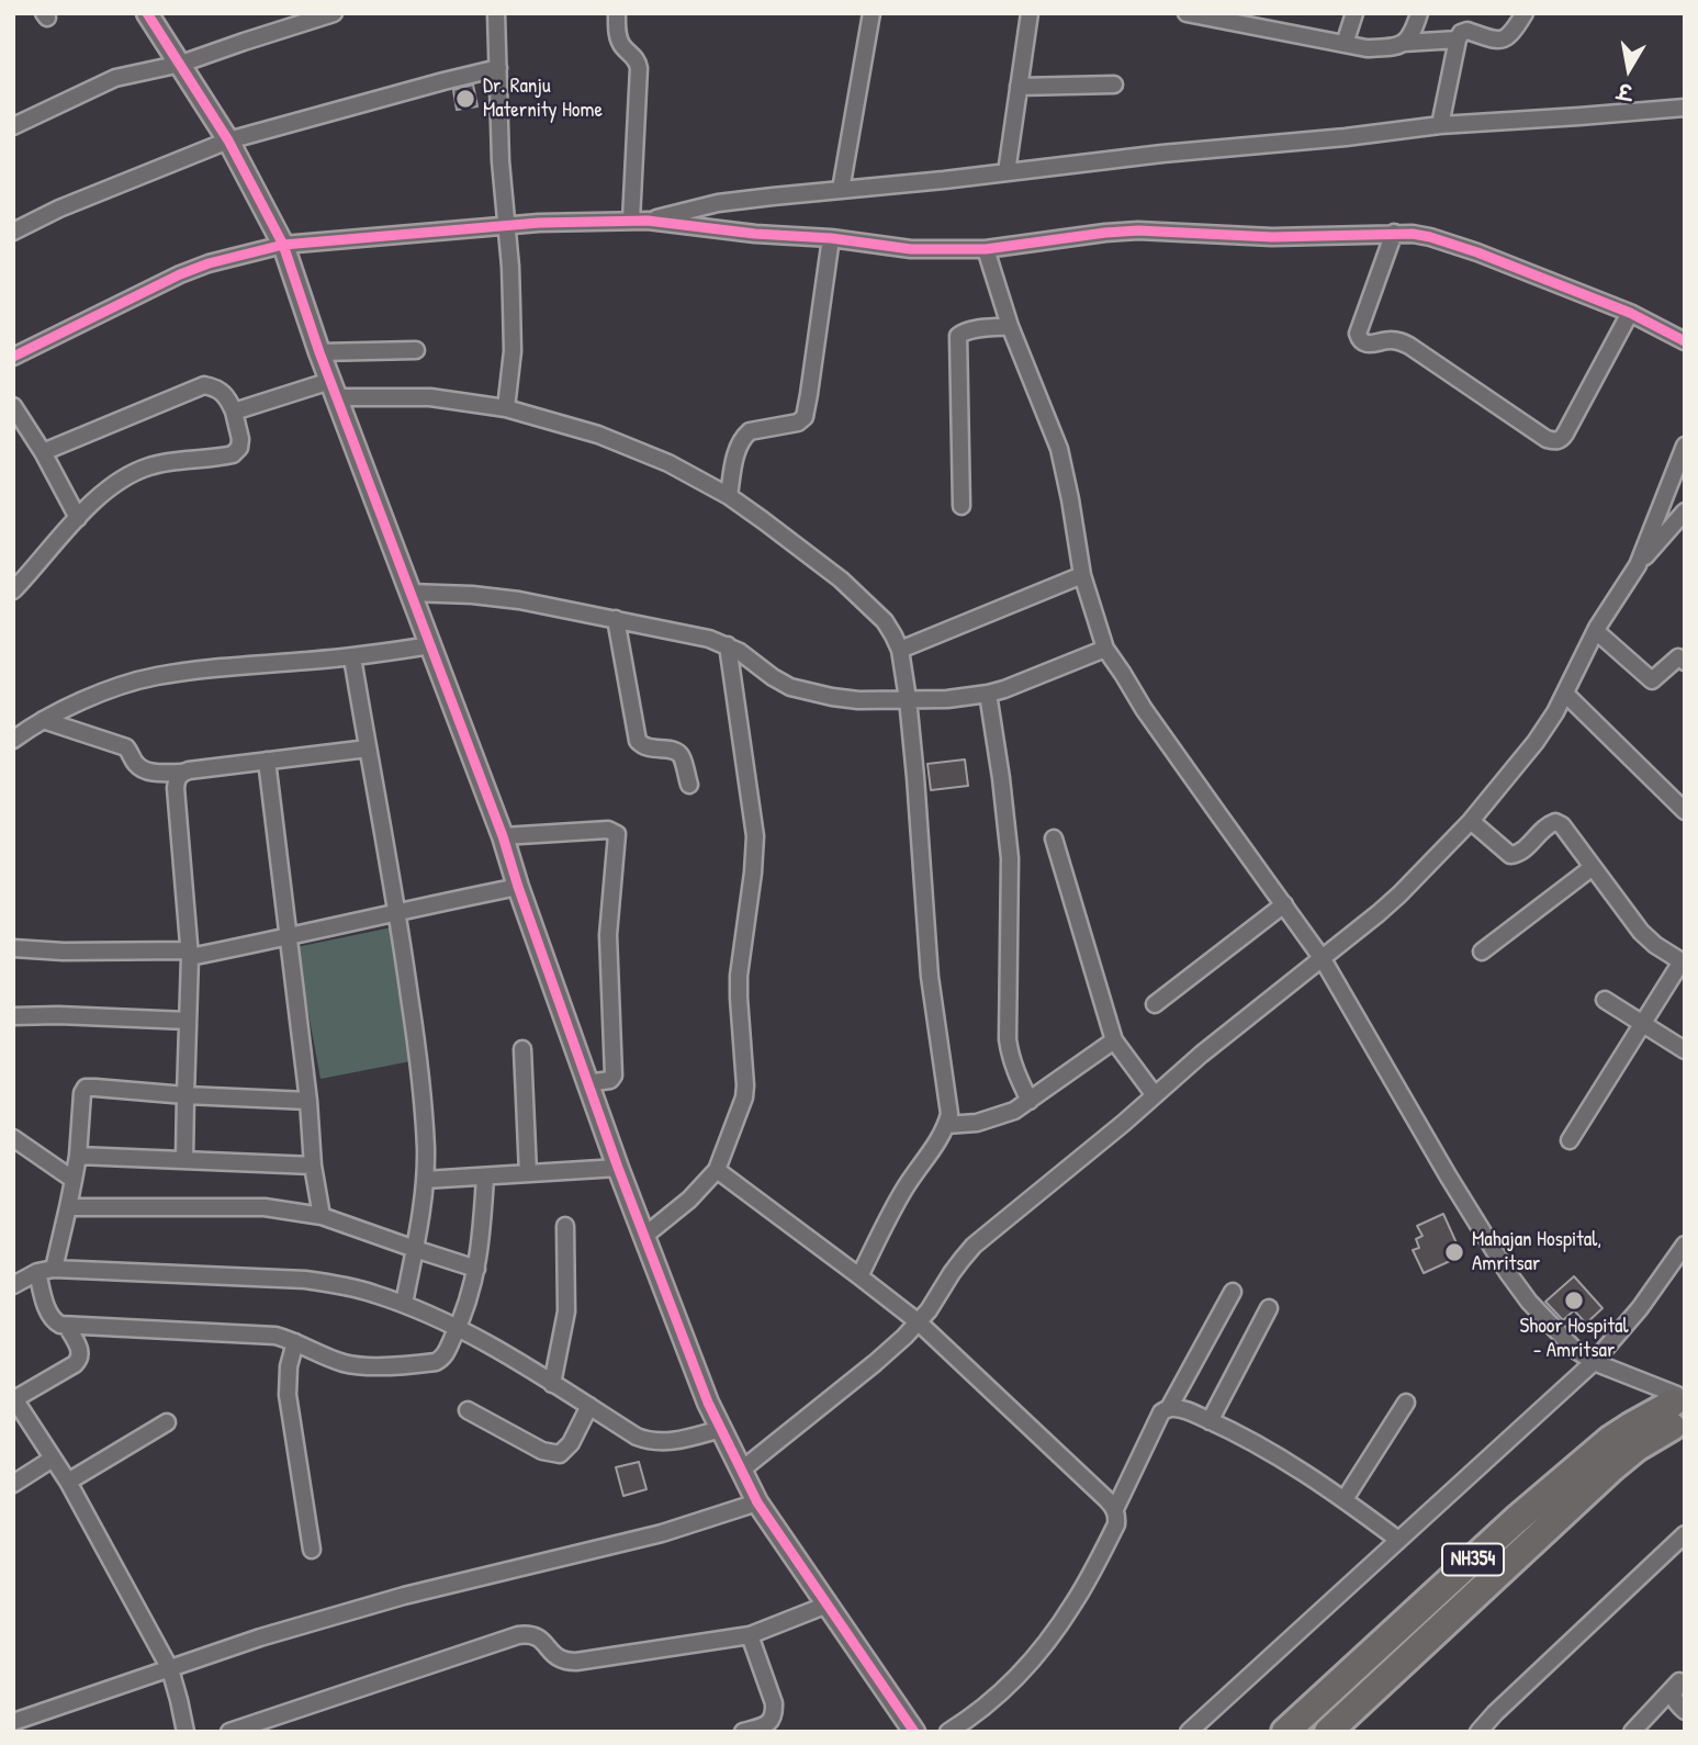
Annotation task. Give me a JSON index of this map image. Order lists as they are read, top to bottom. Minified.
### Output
{"streets":{"highway":["NH354"]},"places":["Dr. Ranju Maternity Home","Mahajan Hospital, Amritsar","Shoor Hospital - Amritsar"],"north":"bottom"}
